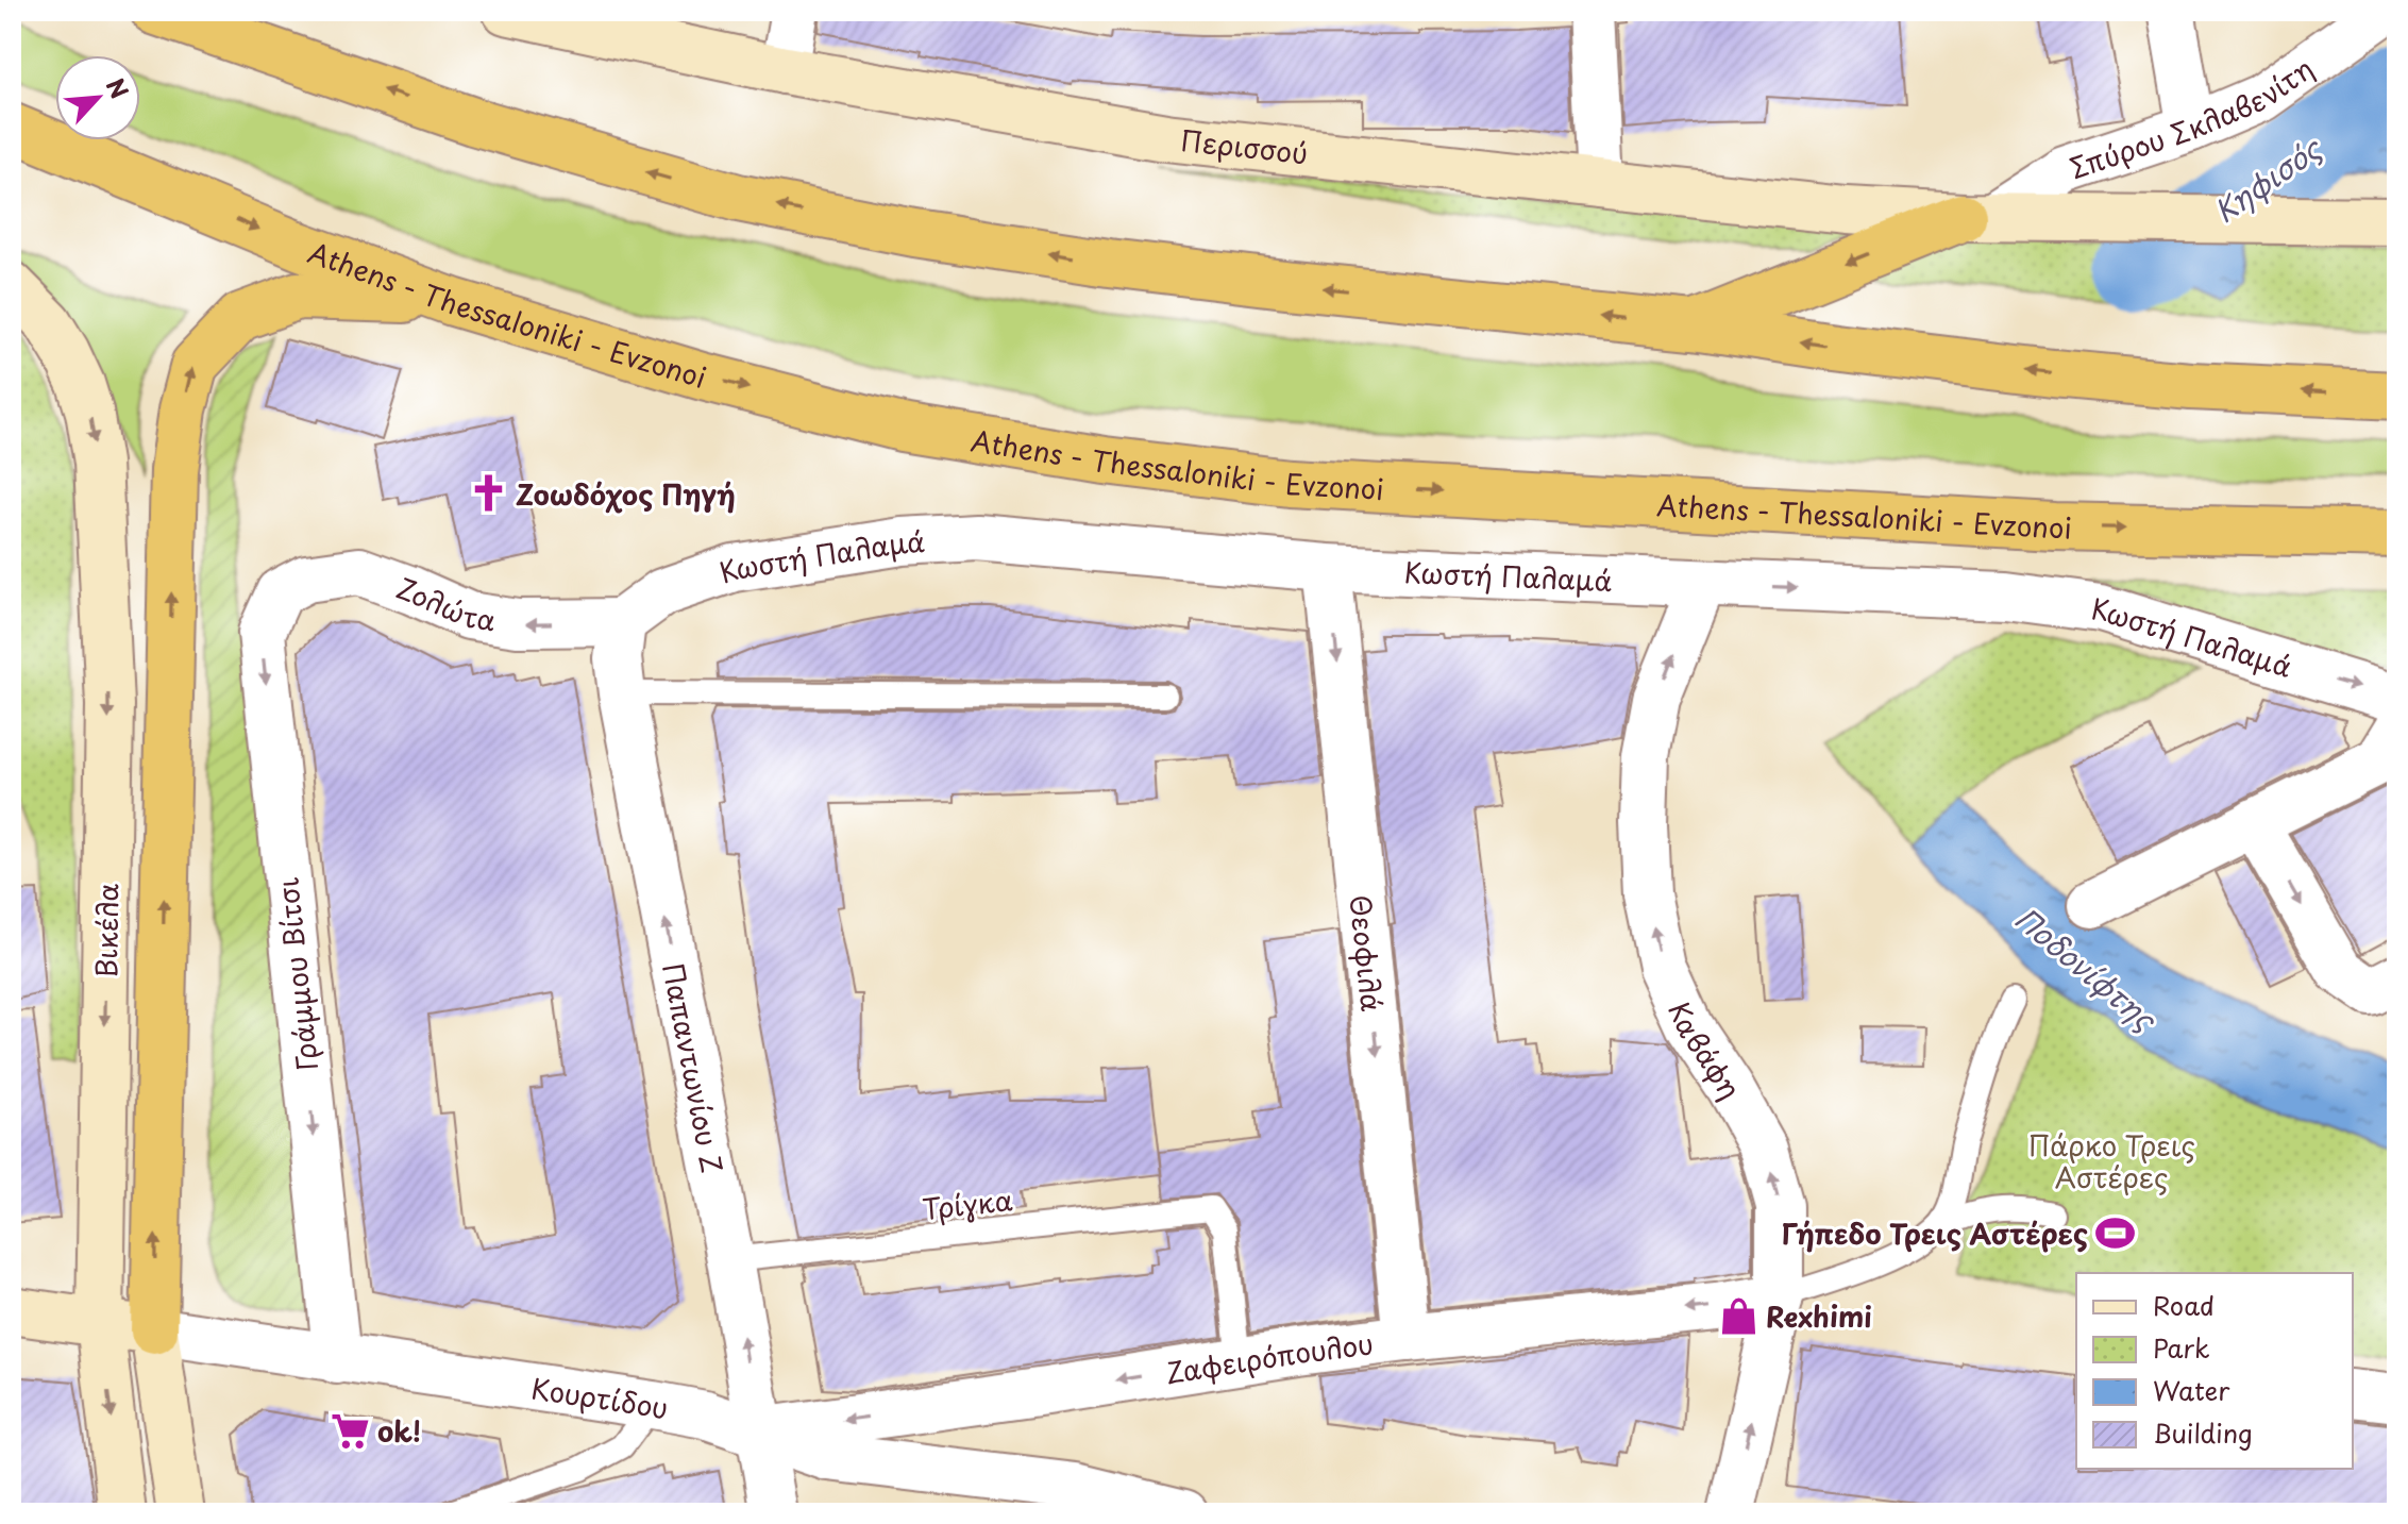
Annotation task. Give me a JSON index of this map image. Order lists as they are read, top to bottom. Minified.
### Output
{"streets":{"highway":["Athens - Thessaloniki - Evzonoi"],"street":["Σπύρου Σκλαβενίτη","Περισσού","Κωστή Παλαμά","Ζολώτα","Βικέλα","Θεοφιλά","Γράμμου Βίτσι","Καβάφη","Παπαντωνίου Ζ","Ζαφειρόπουλου","Κουρτίδου"],"lane":["Τρίγκα"]},"crossings":[["Σπύρου Σκλαβενίτη","Περισσού"],["Κωστή Παλαμά","Ζολώτα"],["Κωστή Παλαμά","Θεοφιλά"],["Κωστή Παλαμά","Καβάφη"],["Κωστή Παλαμά","Παπαντωνίου Ζ"],["Ζολώτα","Γράμμου Βίτσι"],["Ζολώτα","Παπαντωνίου Ζ"],["Βικέλα","Κουρτίδου"],["Θεοφιλά","Ζαφειρόπουλου"],["Γράμμου Βίτσι","Κουρτίδου"],["Καβάφη","Ζαφειρόπουλου"],["Παπαντωνίου Ζ","Τρίγκα"],["Παπαντωνίου Ζ","Ζαφειρόπουλου"],["Παπαντωνίου Ζ","Κουρτίδου"],["Τρίγκα","Ζαφειρόπουλου"],["Ζαφειρόπουλου","Κουρτίδου"]],"one_way":["Ζολώτα","Βικέλα","Θεοφιλά","Γράμμου Βίτσι","Καβάφη","Παπαντωνίου Ζ","Ζαφειρόπουλου"],"water":["Κηφισός","Ποδονίφτης"],"parks":["Πάρκο Τρεις Αστέρες"],"places":{"church":["Ζοωδόχος Πηγή"],"sports":["Γήπεδο Τρεις Αστέρες"],"shop":["Rexhimi"],"supermarket":["ok!"]},"legend":["Road","Park","Water","Building"],"north":"top right"}
